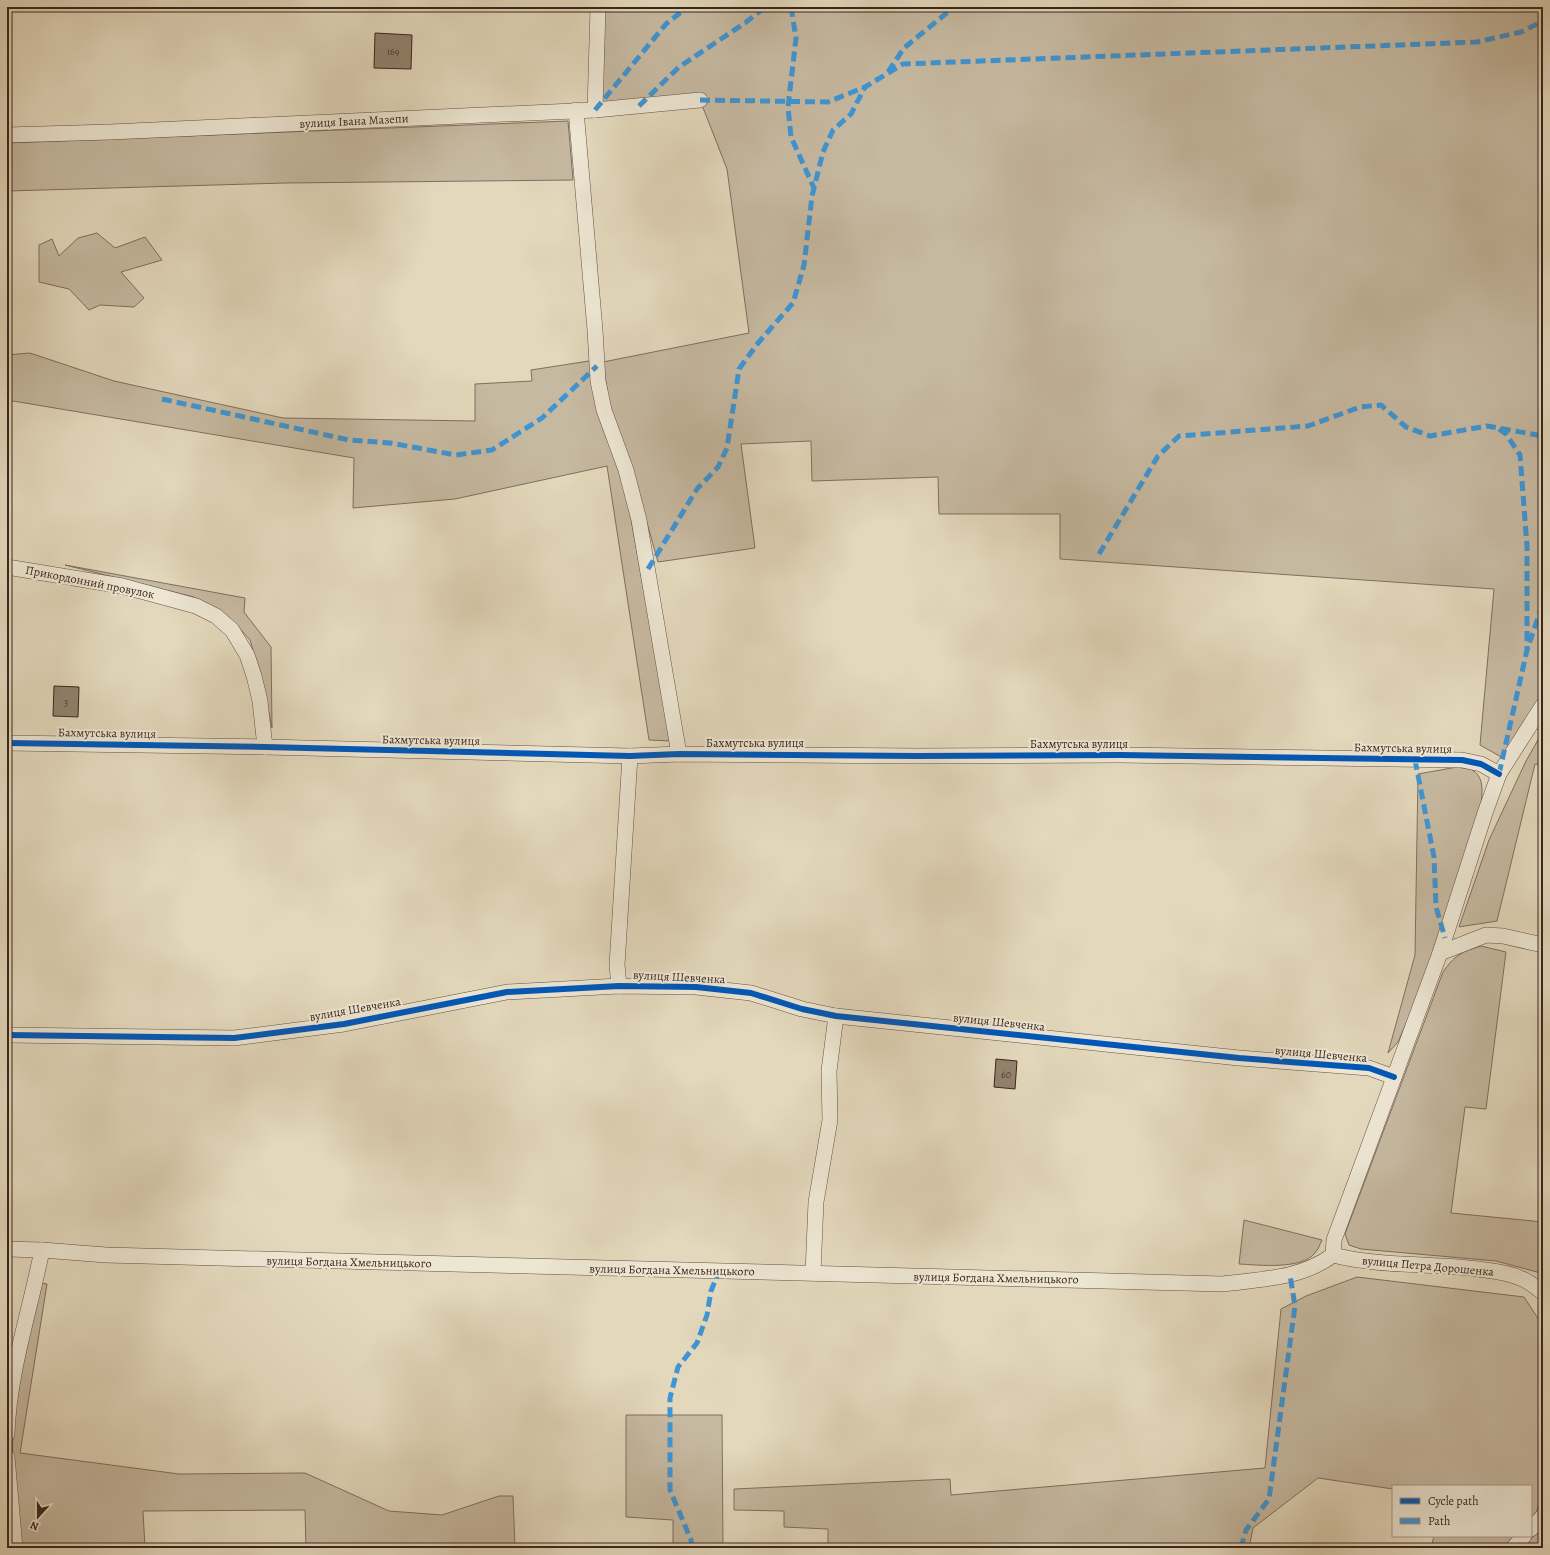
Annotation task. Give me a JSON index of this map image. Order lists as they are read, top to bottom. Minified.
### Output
{"streets":{"street":["вулиця Івана Мазепи","Прикордонний провулок","Бахмутська вулиця","вулиця Шевченка","вулиця Богдана Хмельницького","вулиця Петра Дорошенка"]},"crossings":[["Прикордонний провулок","Бахмутська вулиця"],["вулиця Богдана Хмельницького","вулиця Петра Дорошенка"]],"house_numbers":["169","3","60"],"legend":["Cycle path","Path"],"north":"bottom"}
